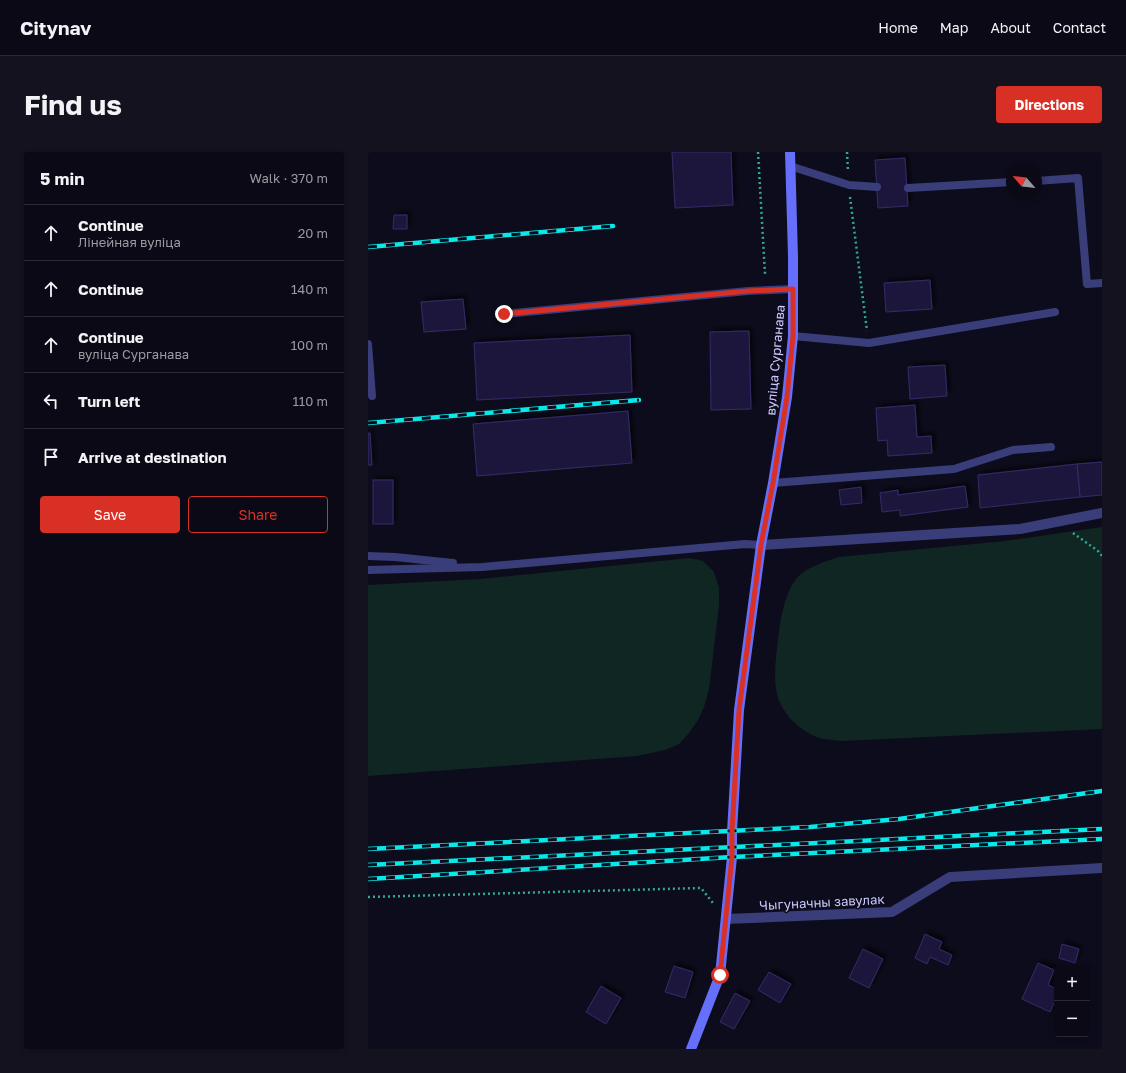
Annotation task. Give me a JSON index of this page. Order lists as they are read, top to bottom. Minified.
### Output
{"streets":{"street":["вуліца Сурганава","Чыгуначны завулак"]},"crossings":[["вуліца Сурганава","Чыгуначны завулак"]],"north":"top left","page":{"header":"Citynav","nav":["Home","Map","About","Contact"],"buttons":["Directions",["Save","Share"]],"title":"Find us","heading":["5 min","Walk · 370 m"],"list":[["Continue","Лінейная вуліца","20 m"],["Continue","140 m"],["Continue","вуліца Сурганава","100 m"],["Turn left","110 m"],"Arrive at destination"],"map_buttons":["+","−"]}}
